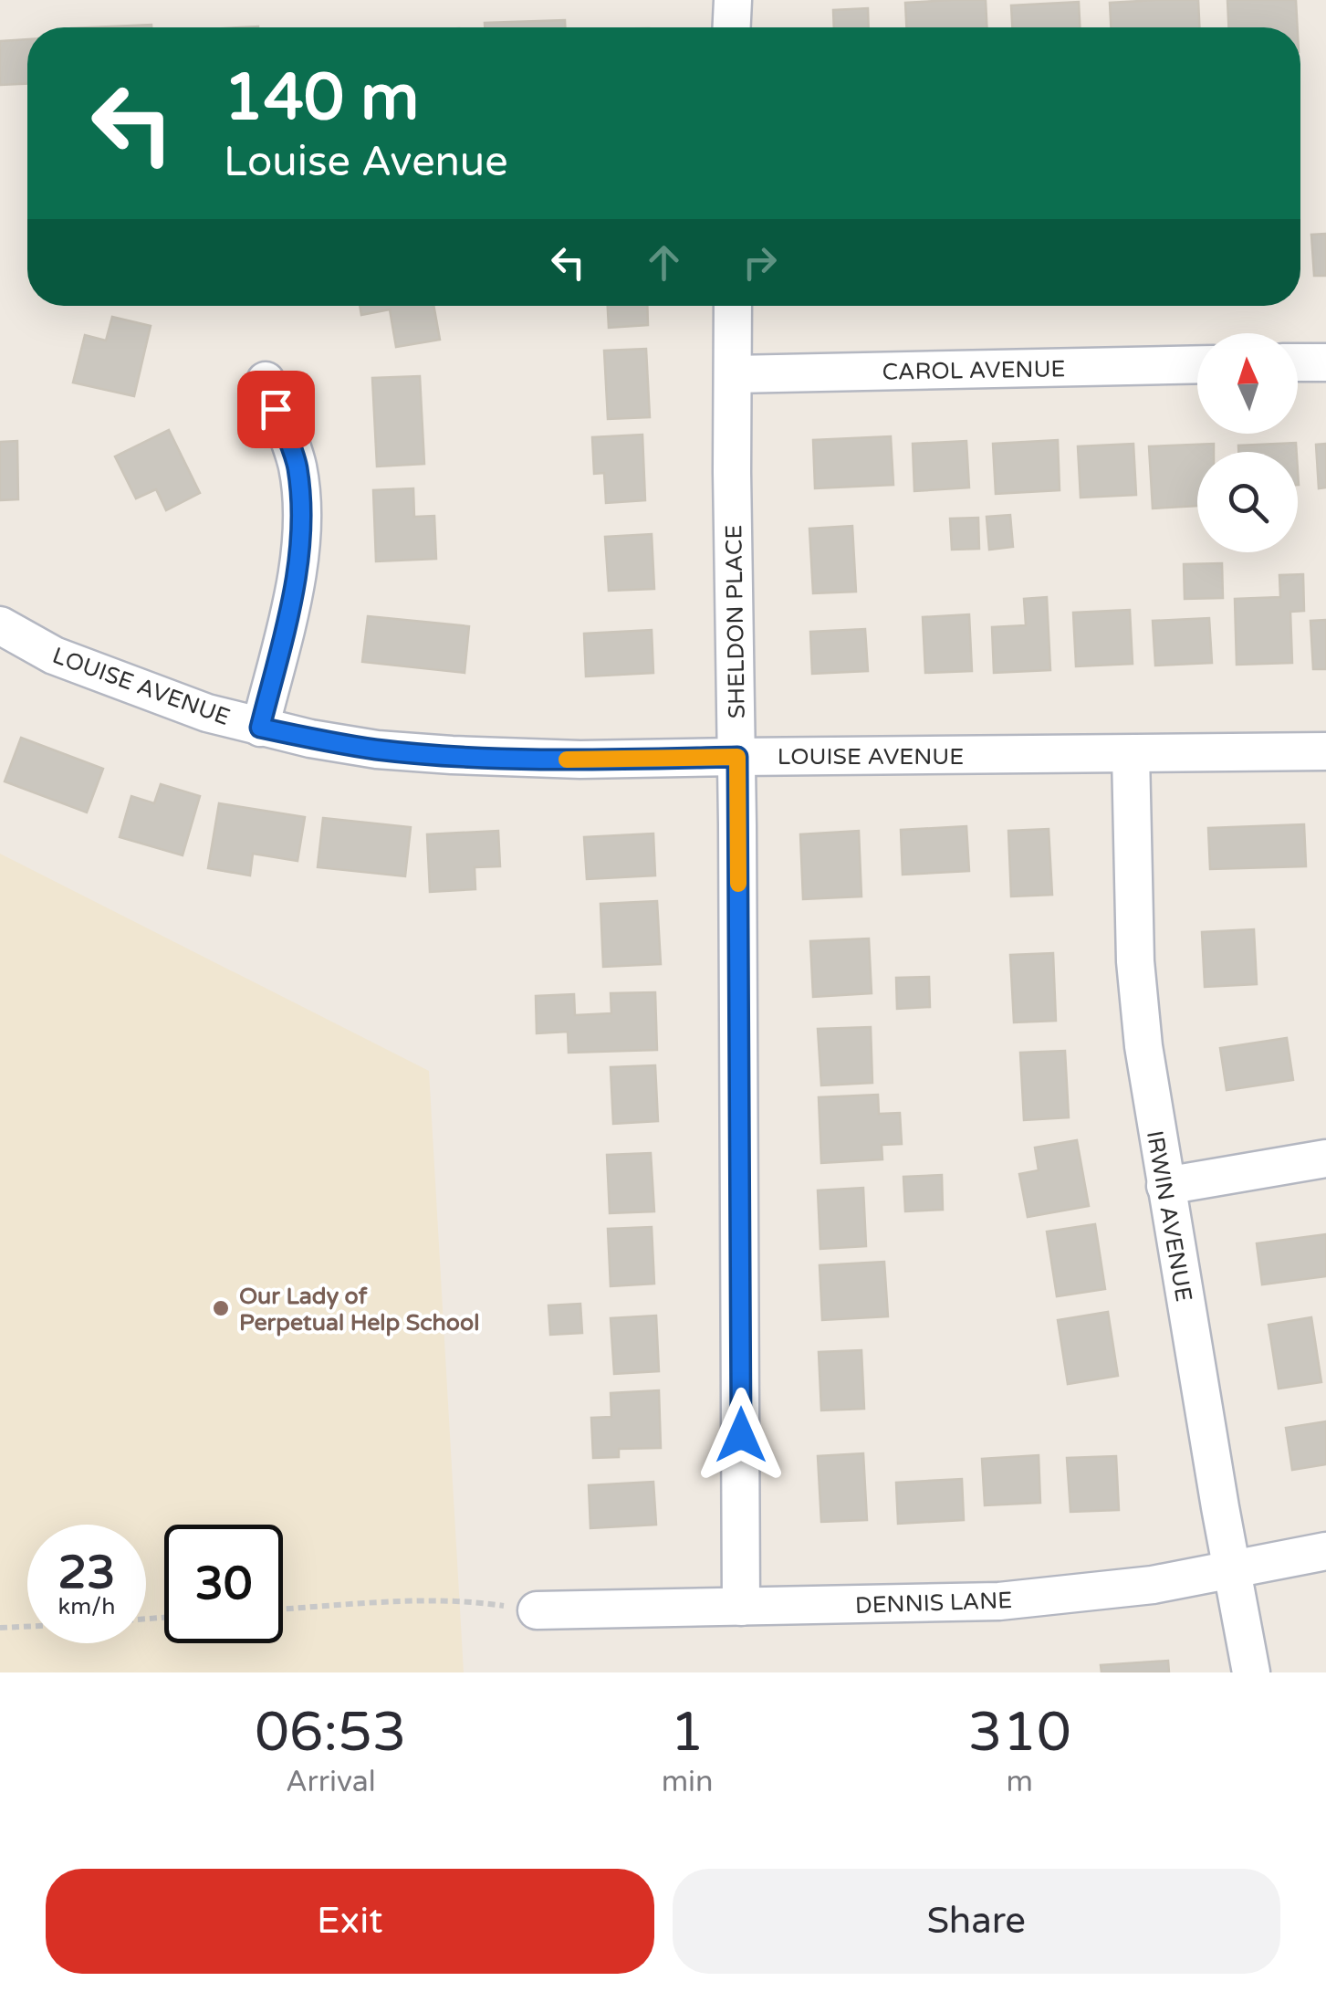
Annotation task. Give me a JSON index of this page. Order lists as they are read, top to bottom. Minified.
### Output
{"streets":{"street":["CAROL AVENUE","SHELDON PLACE","LOUISE AVENUE","IRWIN AVENUE","DENNIS LANE"]},"crossings":[["CAROL AVENUE","SHELDON PLACE"],["SHELDON PLACE","LOUISE AVENUE"],["SHELDON PLACE","DENNIS LANE"],["LOUISE AVENUE","IRWIN AVENUE"],["IRWIN AVENUE","DENNIS LANE"]],"places":["Our Lady of Perpetual Help School"],"north":"top","page":{"turn":["140 m","Louise Avenue"],"speed":"23 km/h","limit":"30","eta":["06:53","Arrival","1","min","310","m"],"buttons":["Exit","Share"]}}
